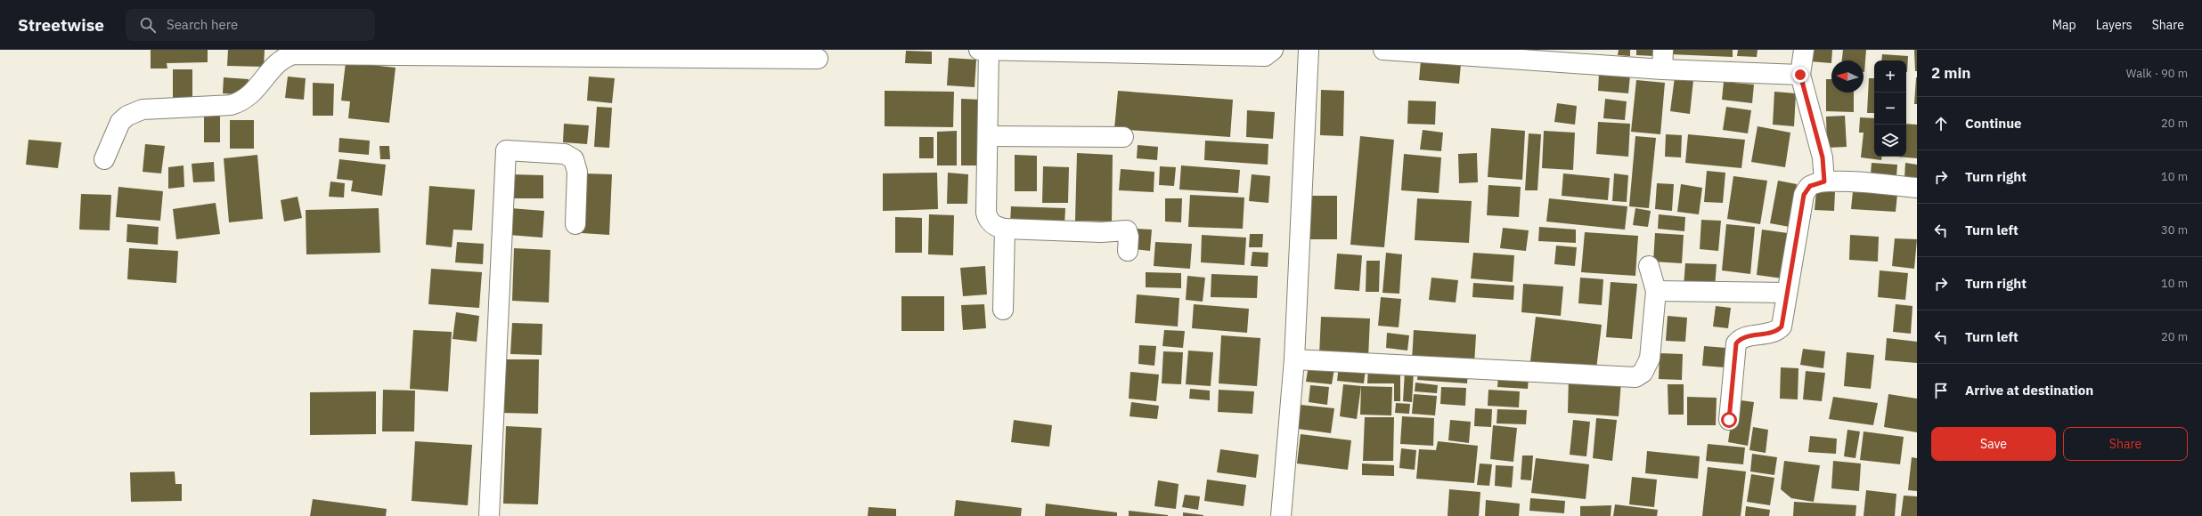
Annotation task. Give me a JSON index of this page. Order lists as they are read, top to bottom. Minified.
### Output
{"north":"left","page":{"header":"Streetwise","search":"Search here","nav":["Map","Layers","Share"],"heading":["2 min","Walk · 90 m"],"map_buttons":["+","−"],"list":[["Continue","20 m"],["Turn right","10 m"],["Turn left","30 m"],["Turn right","10 m"],["Turn left","20 m"],"Arrive at destination"],"buttons":["Save","Share"]}}
